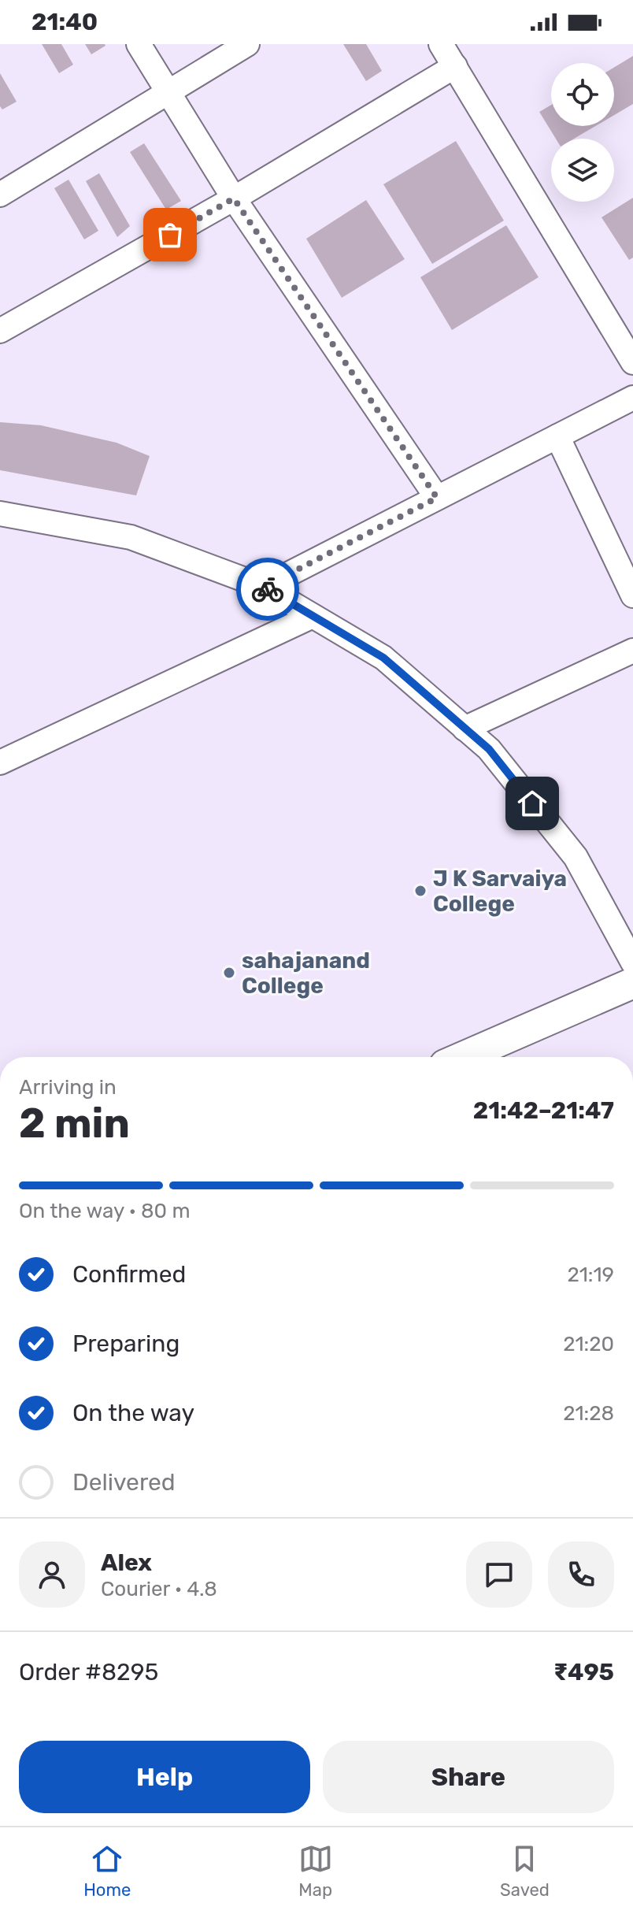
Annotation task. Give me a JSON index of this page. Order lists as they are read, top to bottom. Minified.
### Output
{"places":["J K Sarvaiya College","sahajanand College"],"page":{"status":"21:40","heading":["2 min","Arriving in","21:42–21:47"],"panel":["Alex","Courier · 4.8","Order #8295","₹495"],"bar":"On the way · 80 m","list":[["Confirmed","21:19"],["Preparing","21:20"],["On the way","21:28"],"Delivered"],"buttons":["Help","Share"],"tabs":["Home","Map","Saved"]}}
